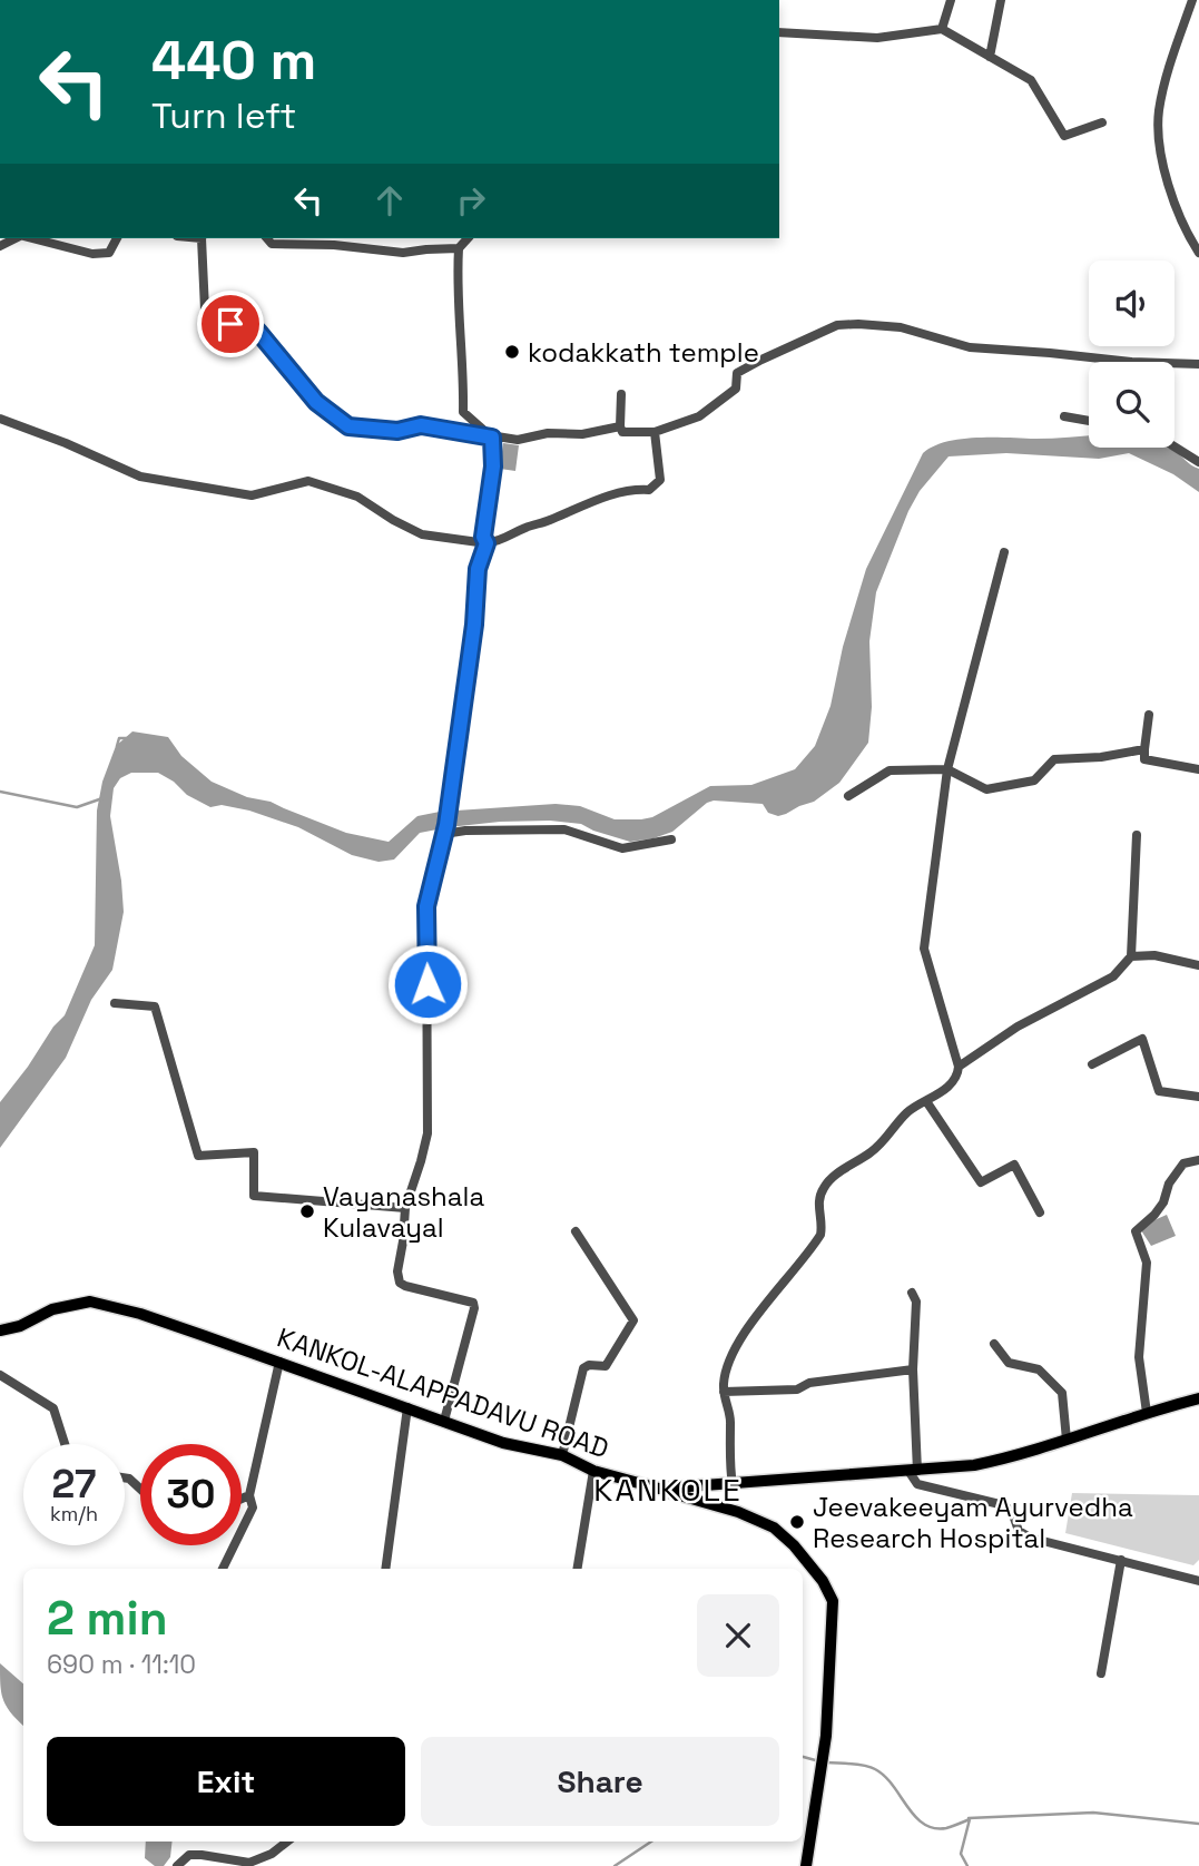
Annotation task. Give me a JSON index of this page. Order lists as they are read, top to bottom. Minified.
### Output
{"streets":{"main road":["KANKOL-ALAPPADAVU ROAD"]},"districts":["KANKOLE"],"places":["kodakkath temple","Vayanashala Kulavayal","Jeevakeeyam Ayurvedha Research Hospital"],"page":{"turn":["440 m","Turn left"],"speed":"27 km/h","limit":"30","heading":["2 min","690 m · 11:10"],"buttons":["Exit","Share"]}}
